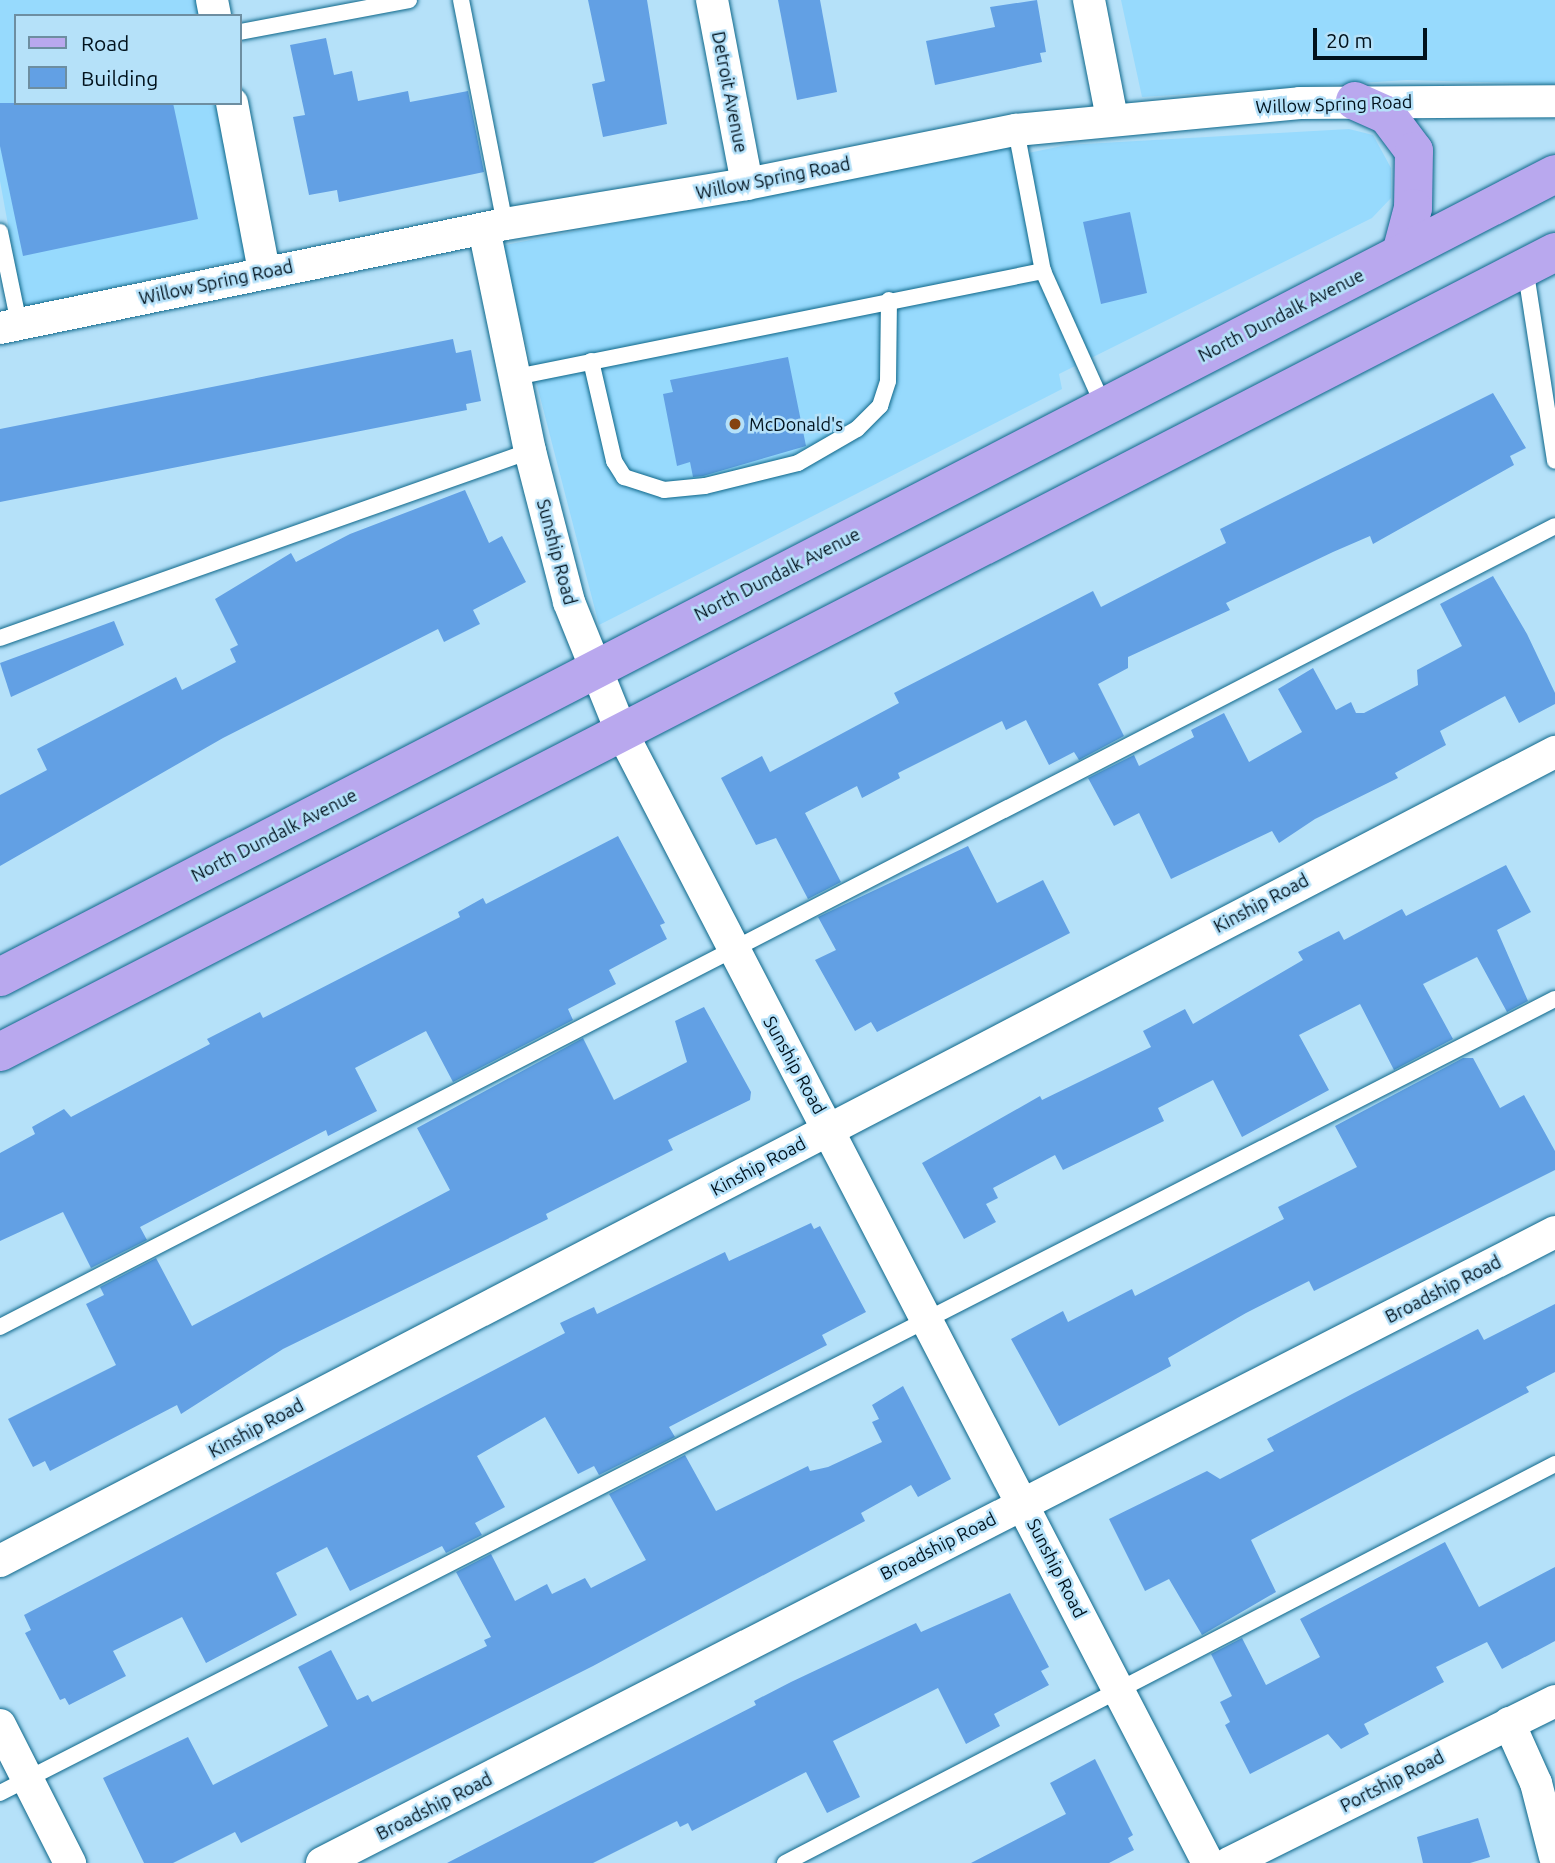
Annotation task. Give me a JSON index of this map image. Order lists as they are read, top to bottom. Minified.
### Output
{"streets":{"main road":["North Dundalk Avenue"],"street":["Detroit Avenue","Willow Spring Road","Sunship Road","Kinship Road","Broadship Road","Portship Road"]},"crossings":[["Detroit Avenue","Willow Spring Road"],["Willow Spring Road","Sunship Road"],["North Dundalk Avenue","Sunship Road"],["Sunship Road","Kinship Road"],["Sunship Road","Broadship Road"]],"places":["McDonald's"],"legend":["Road","Building"],"scale_bar":"20 m"}
